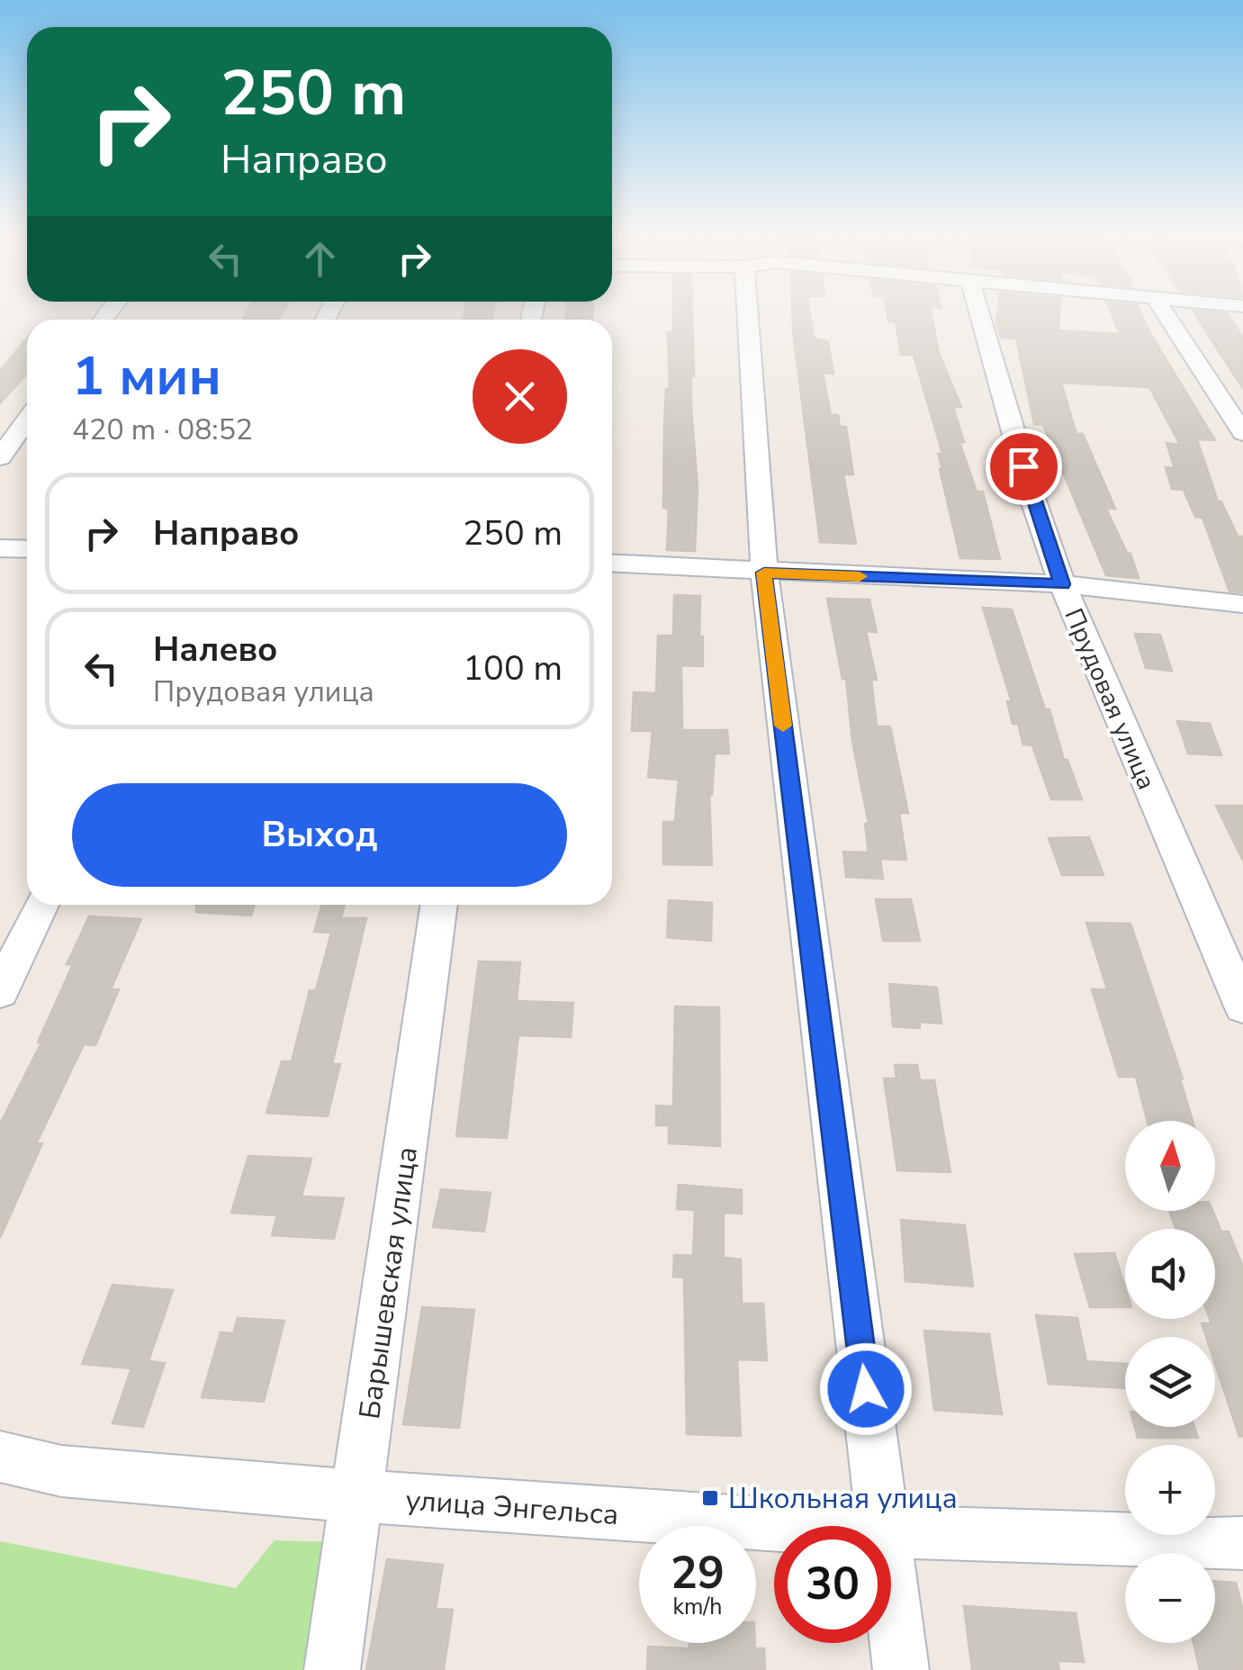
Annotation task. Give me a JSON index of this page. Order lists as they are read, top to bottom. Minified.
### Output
{"streets":{"street":["Прудовая улица","Барышевская улица","улица Энгельса"]},"crossings":[["Барышевская улица","улица Энгельса"]],"places":{"transit":["Школьная улица"]},"north":"top","page":{"turn":["250 m","Направо"],"heading":["1 мин","420 m · 08:52"],"list":[{"name":"Направо","value":"250 m"},{"name":"Налево","note":"Прудовая улица","value":"100 m"}],"buttons":"Выход","map_buttons":["+","−"],"speed":"29 km/h","limit":"30"}}
